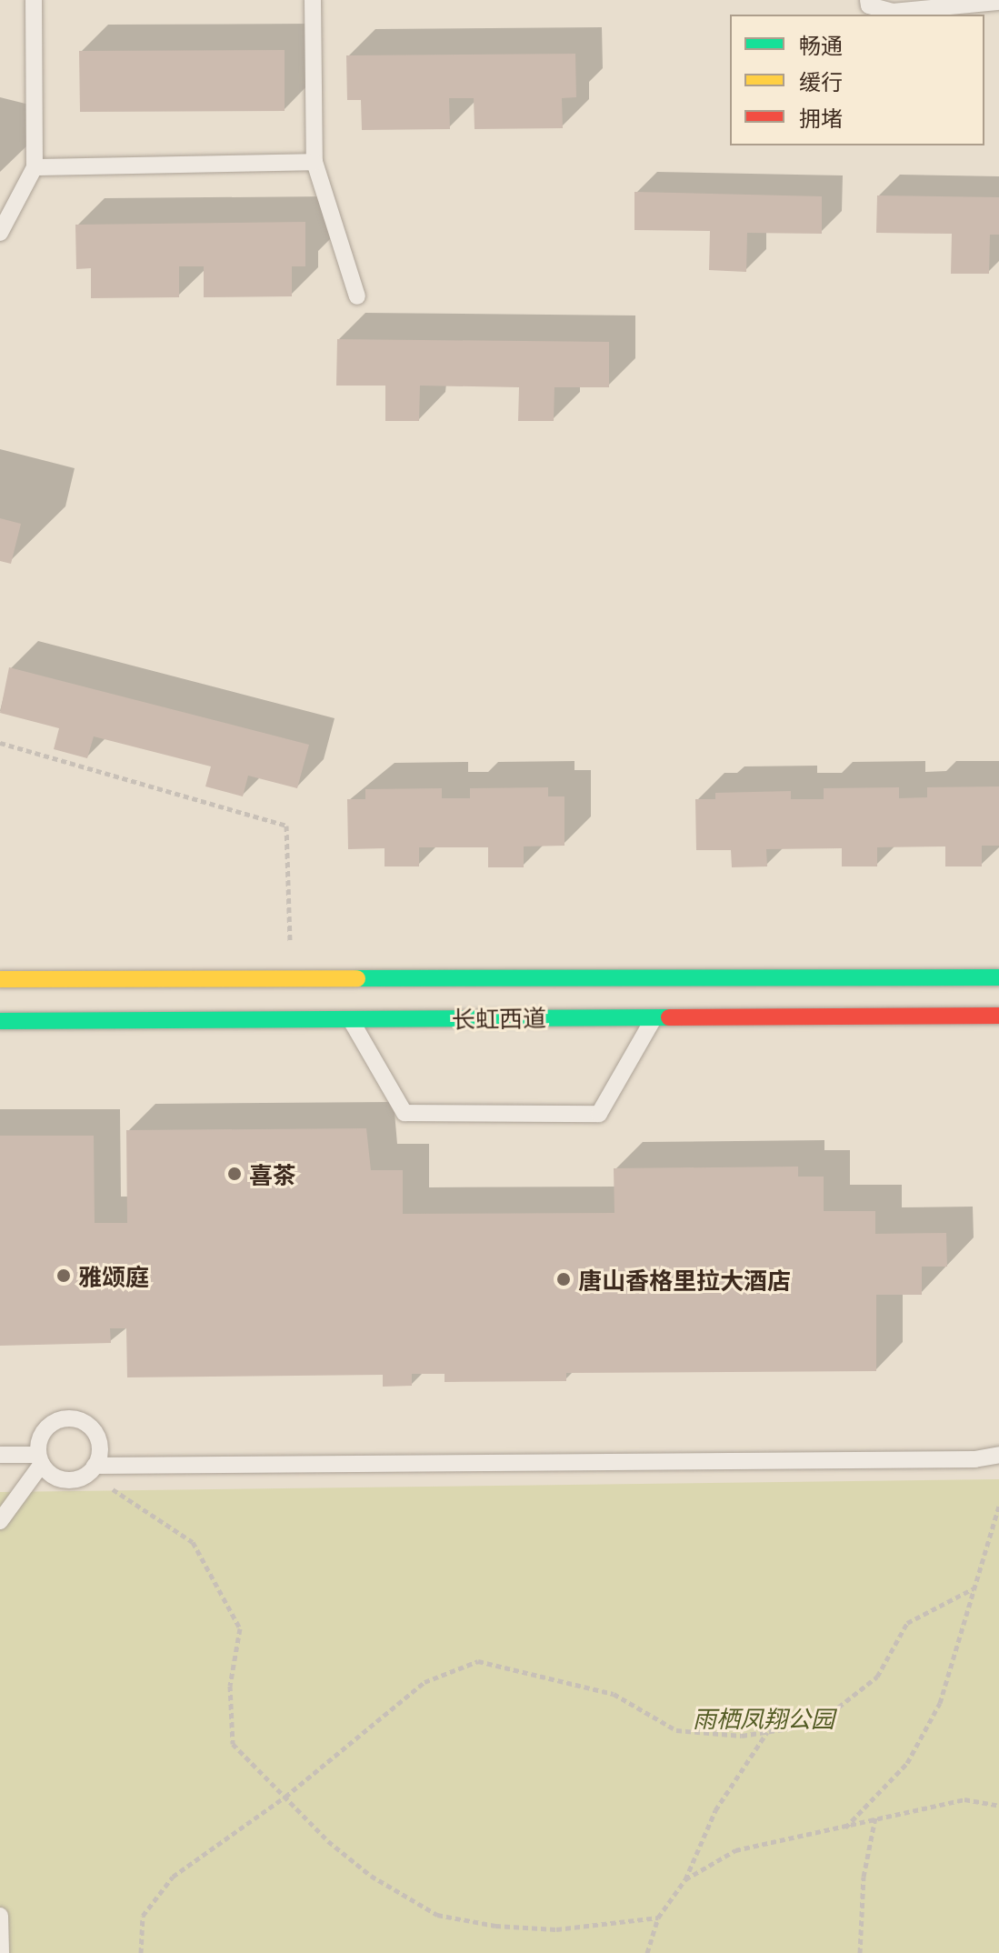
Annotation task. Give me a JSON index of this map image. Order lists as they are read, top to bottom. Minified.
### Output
{"streets":{"main road":["长虹西道"]},"parks":["雨栖凤翔公园"],"places":["喜茶","雅颂庭","唐山香格里拉大酒店"],"legend":["畅通","缓行","拥堵"]}
